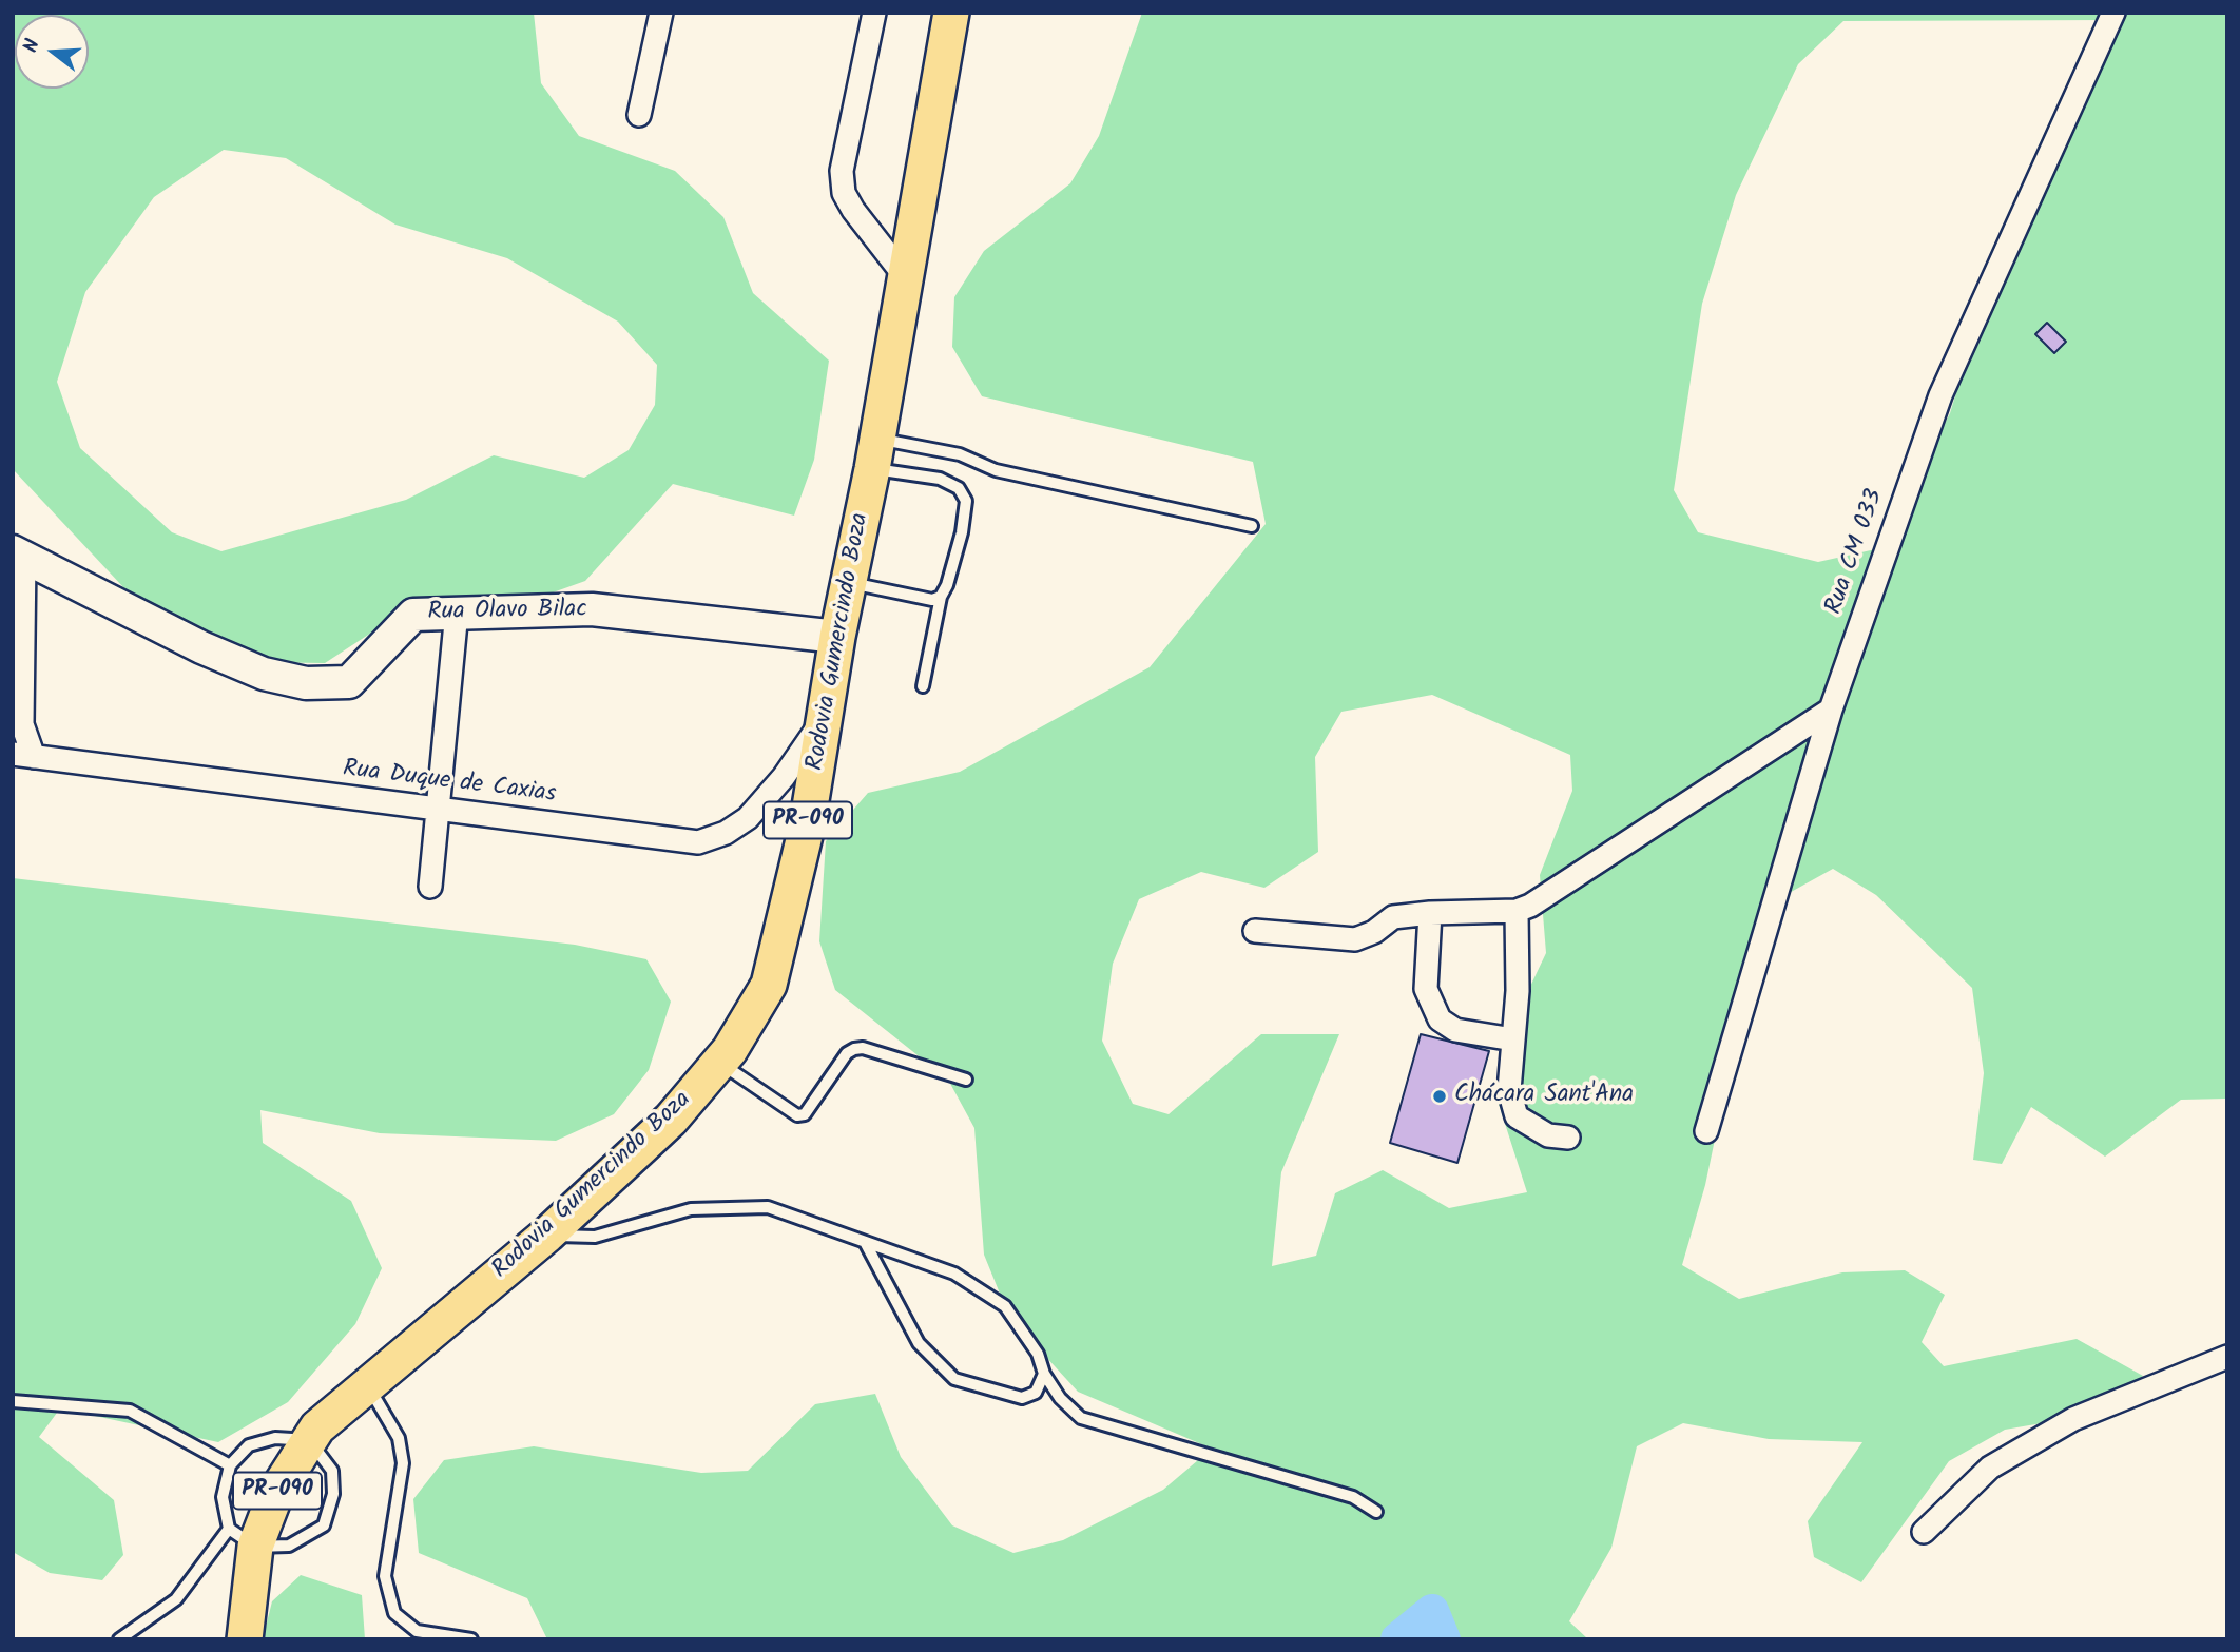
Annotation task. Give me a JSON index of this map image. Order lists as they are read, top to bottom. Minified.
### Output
{"streets":{"main road":["Rodovia Gumercindo Boza","PR-090"],"street":["Rua CM 033","Rua Olavo Bilac","Rua Duque de Caxias"]},"crossings":[["Rua Olavo Bilac","Rodovia Gumercindo Boza"],["Rodovia Gumercindo Boza","Rua Duque de Caxias"]],"places":["Chácara Sant'Ana"],"north":"left"}
